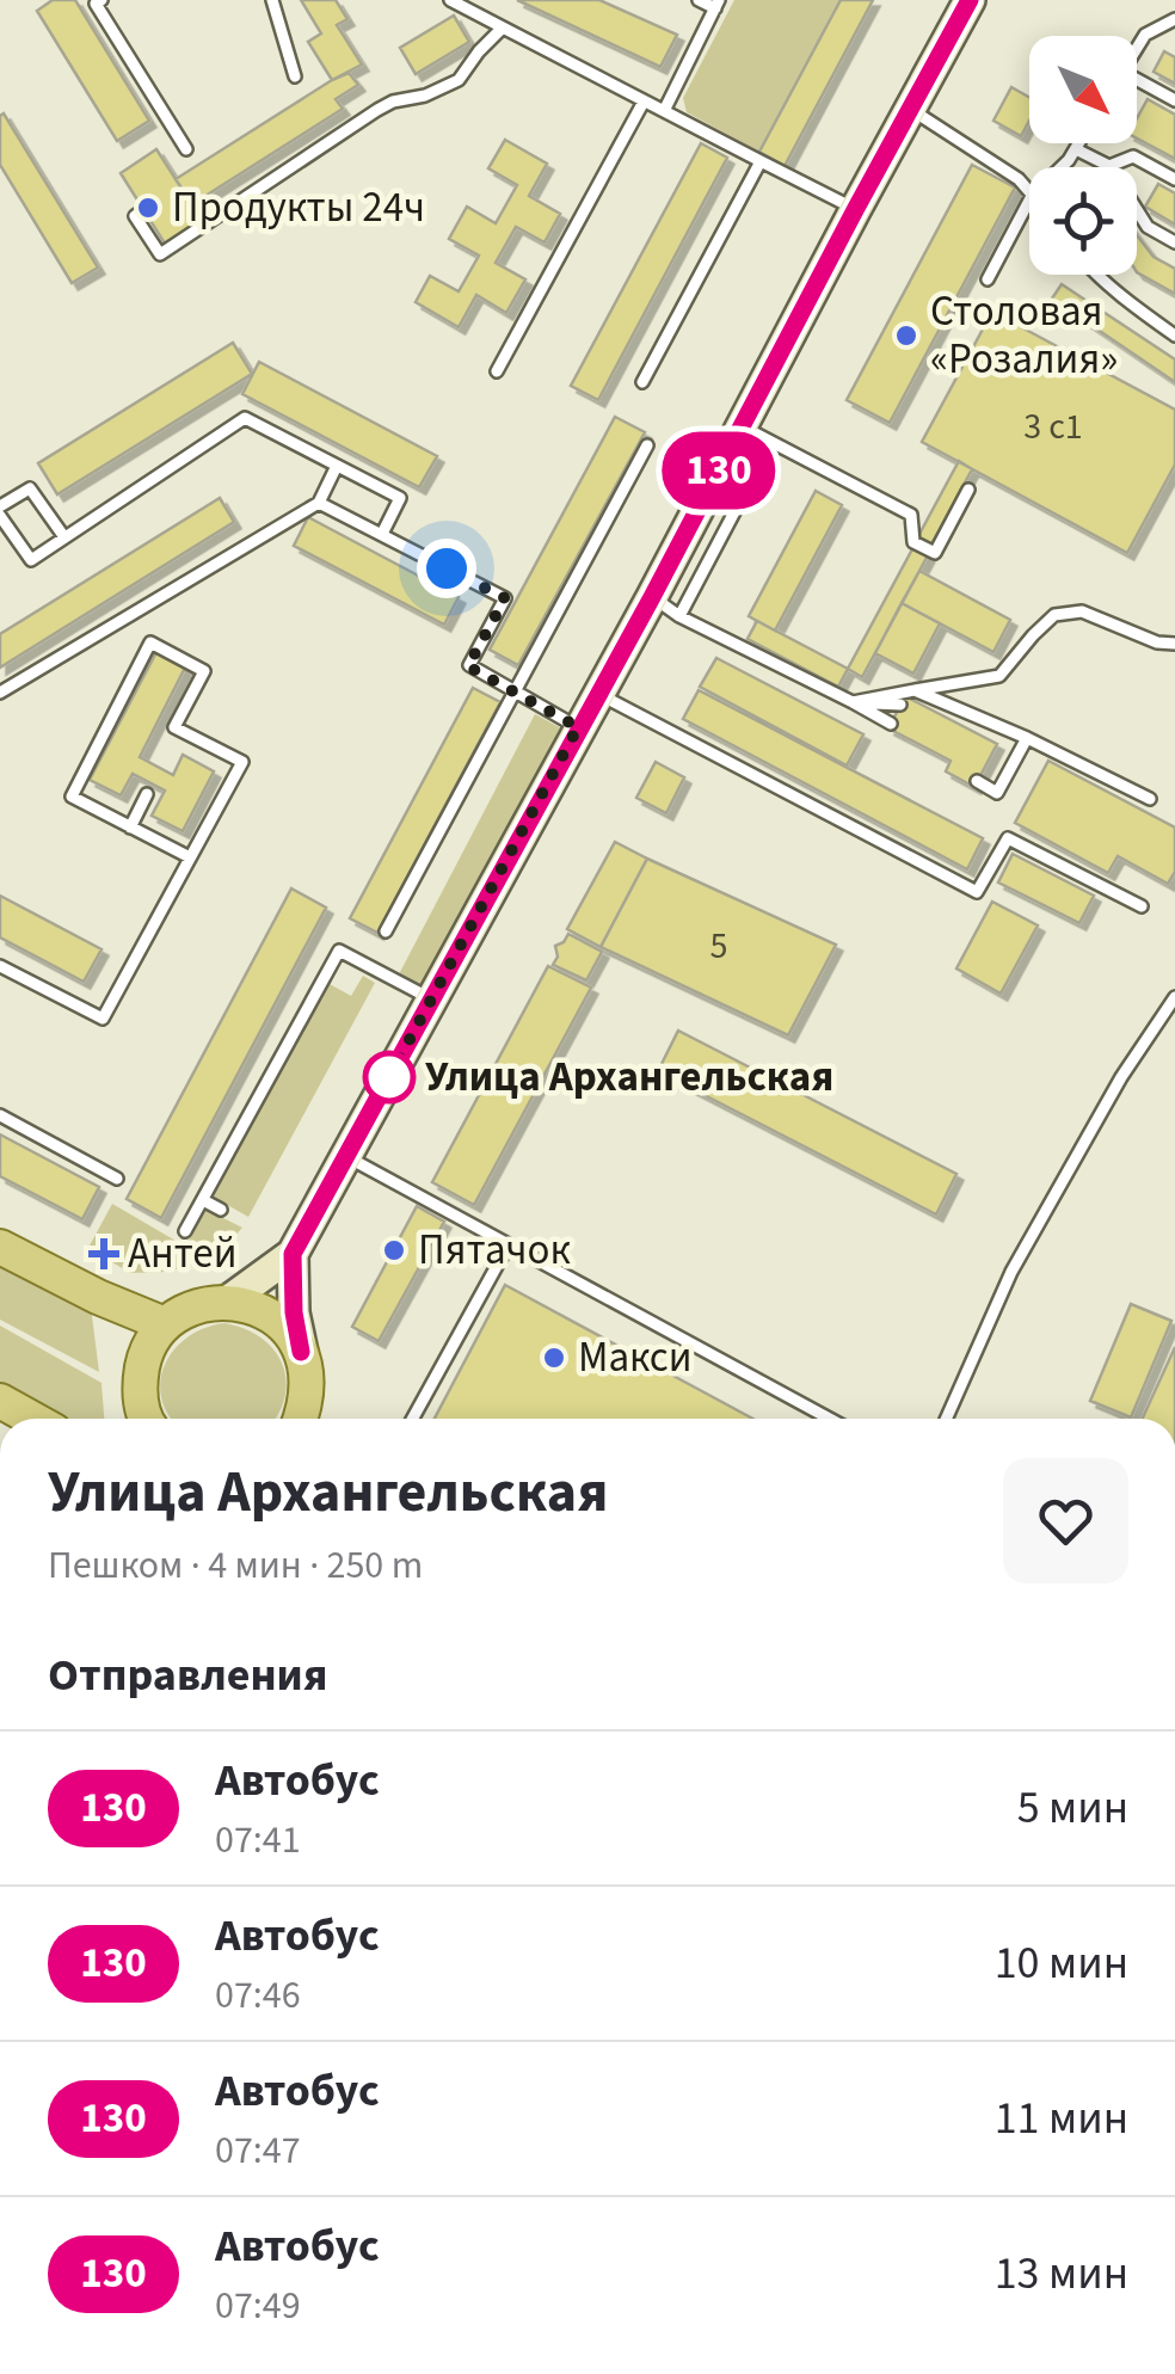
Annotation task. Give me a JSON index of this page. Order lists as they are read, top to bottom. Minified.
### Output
{"places":{"other":["Продукты 24ч","Столовая «Розалия»","Улица Архангельская","Пятачок","Макси"],"health":["Антей"]},"lines":["bus line 130"],"house_numbers":["3 с1","5"],"north":"bottom right","page":{"on_map":"130","heading":[["Улица Архангельская","Пешком · 4 мин · 250 m"],"Отправления"],"list":[{"mark":"130","name":"Автобус","note":"07:41","value":"5 мин"},{"mark":"130","name":"Автобус","note":"07:46","value":"10 мин"},{"mark":"130","name":"Автобус","note":"07:47","value":"11 мин"},{"mark":"130","name":"Автобус","note":"07:49","value":"13 мин"}]}}
